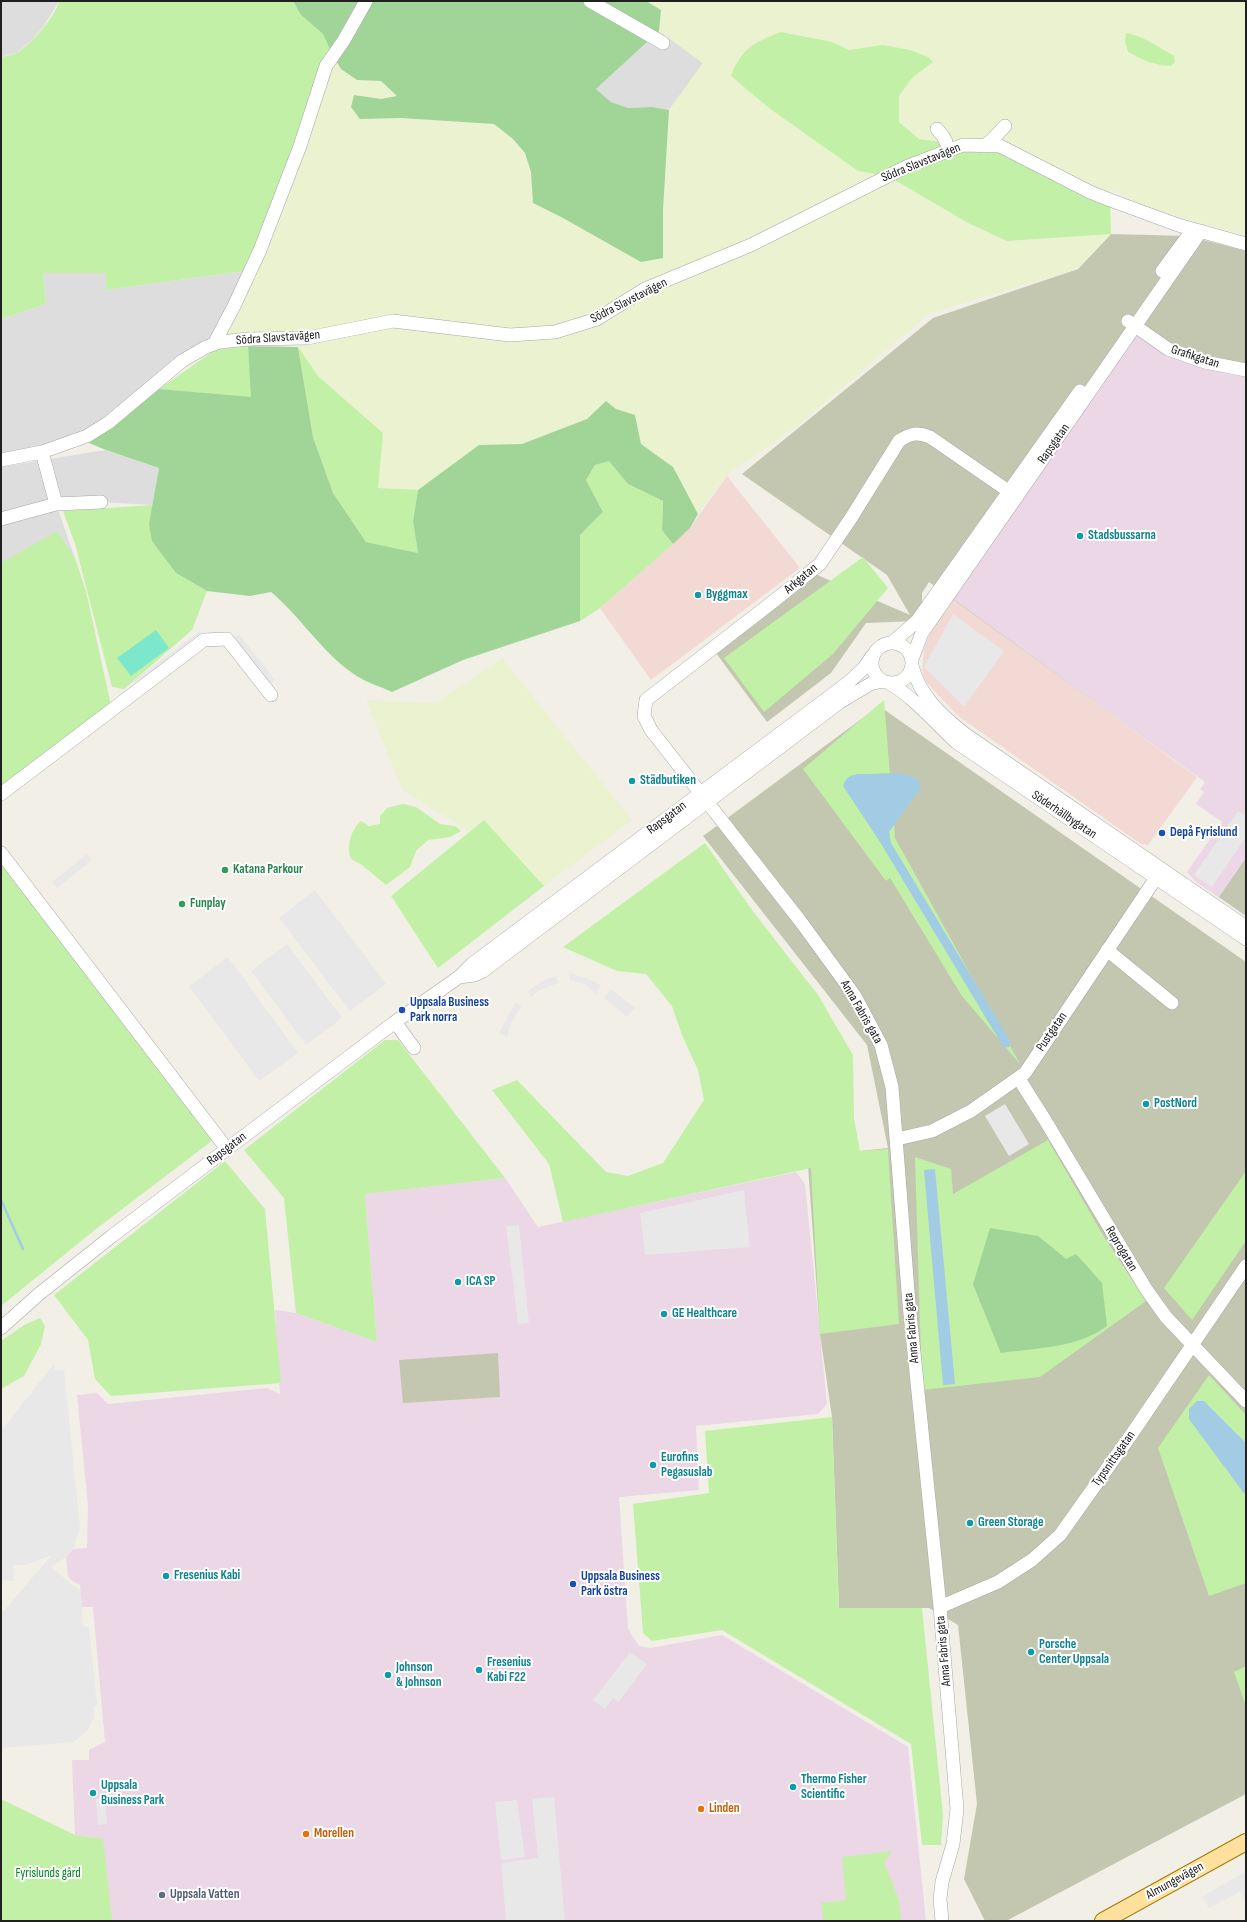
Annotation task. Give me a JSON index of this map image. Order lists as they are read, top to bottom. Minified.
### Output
{"streets":{"main road":["Almungevägen"],"street":["Södra Slavstavägen","Grafikgatan","Rapsgatan","Arkgatan","Söderhällbygatan","Anna Fabris gata","Pustgatan","Reprogatan","Typsnittsgatan"]},"crossings":[["Södra Slavstavägen","Rapsgatan"],["Grafikgatan","Rapsgatan"],["Rapsgatan","Arkgatan"],["Rapsgatan","Söderhällbygatan"],["Rapsgatan","Anna Fabris gata"],["Arkgatan","Anna Fabris gata"],["Söderhällbygatan","Pustgatan"],["Anna Fabris gata","Pustgatan"],["Anna Fabris gata","Typsnittsgatan"],["Pustgatan","Reprogatan"],["Reprogatan","Typsnittsgatan"]],"parks":["Fyrislunds gård"],"places":["Stadsbussarna","Byggmax","Städbutiken","Depå Fyrislund","Katana Parkour","Funplay","Uppsala Business Park norra","PostNord","ICA SP","GE Healthcare","Eurofins Pegasuslab","Green Storage","Fresenius Kabi","Uppsala Business Park östra","Porsche Center Uppsala","Fresenius Kabi F22","Johnson & Johnson","Thermo Fisher Scientific","Uppsala Business Park","Linden","Morellen","Uppsala Vatten"]}
